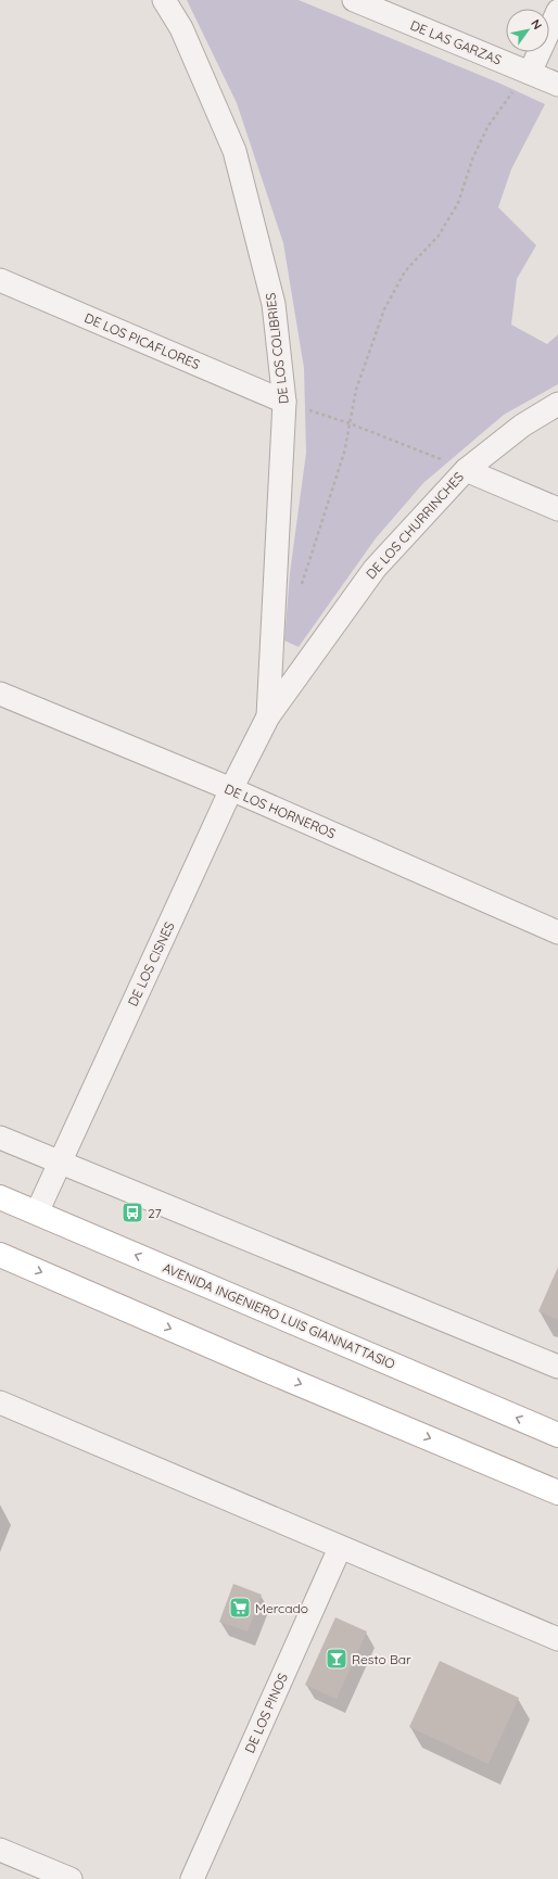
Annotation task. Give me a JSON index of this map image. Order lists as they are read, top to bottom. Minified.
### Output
{"streets":{"main road":["AVENIDA INGENIERO LUIS GIANNATTASIO"],"street":["DE LAS GARZAS","DE LOS PICAFLORES","DE LOS COLIBRIES","DE LOS CHURRINCHES","DE LOS HORNEROS","DE LOS CISNES","DE LOS PINOS"]},"crossings":[["DE LOS PICAFLORES","DE LOS COLIBRIES"],["DE LOS COLIBRIES","DE LOS CHURRINCHES"],["DE LOS COLIBRIES","DE LOS CISNES"],["DE LOS CHURRINCHES","DE LOS CISNES"],["DE LOS HORNEROS","DE LOS CISNES"],["DE LOS CISNES","AVENIDA INGENIERO LUIS GIANNATTASIO"]],"places":{"bus stop":["27"],"supermarket":["Mercado"],"bar":["Resto Bar"]},"north":"top right"}
